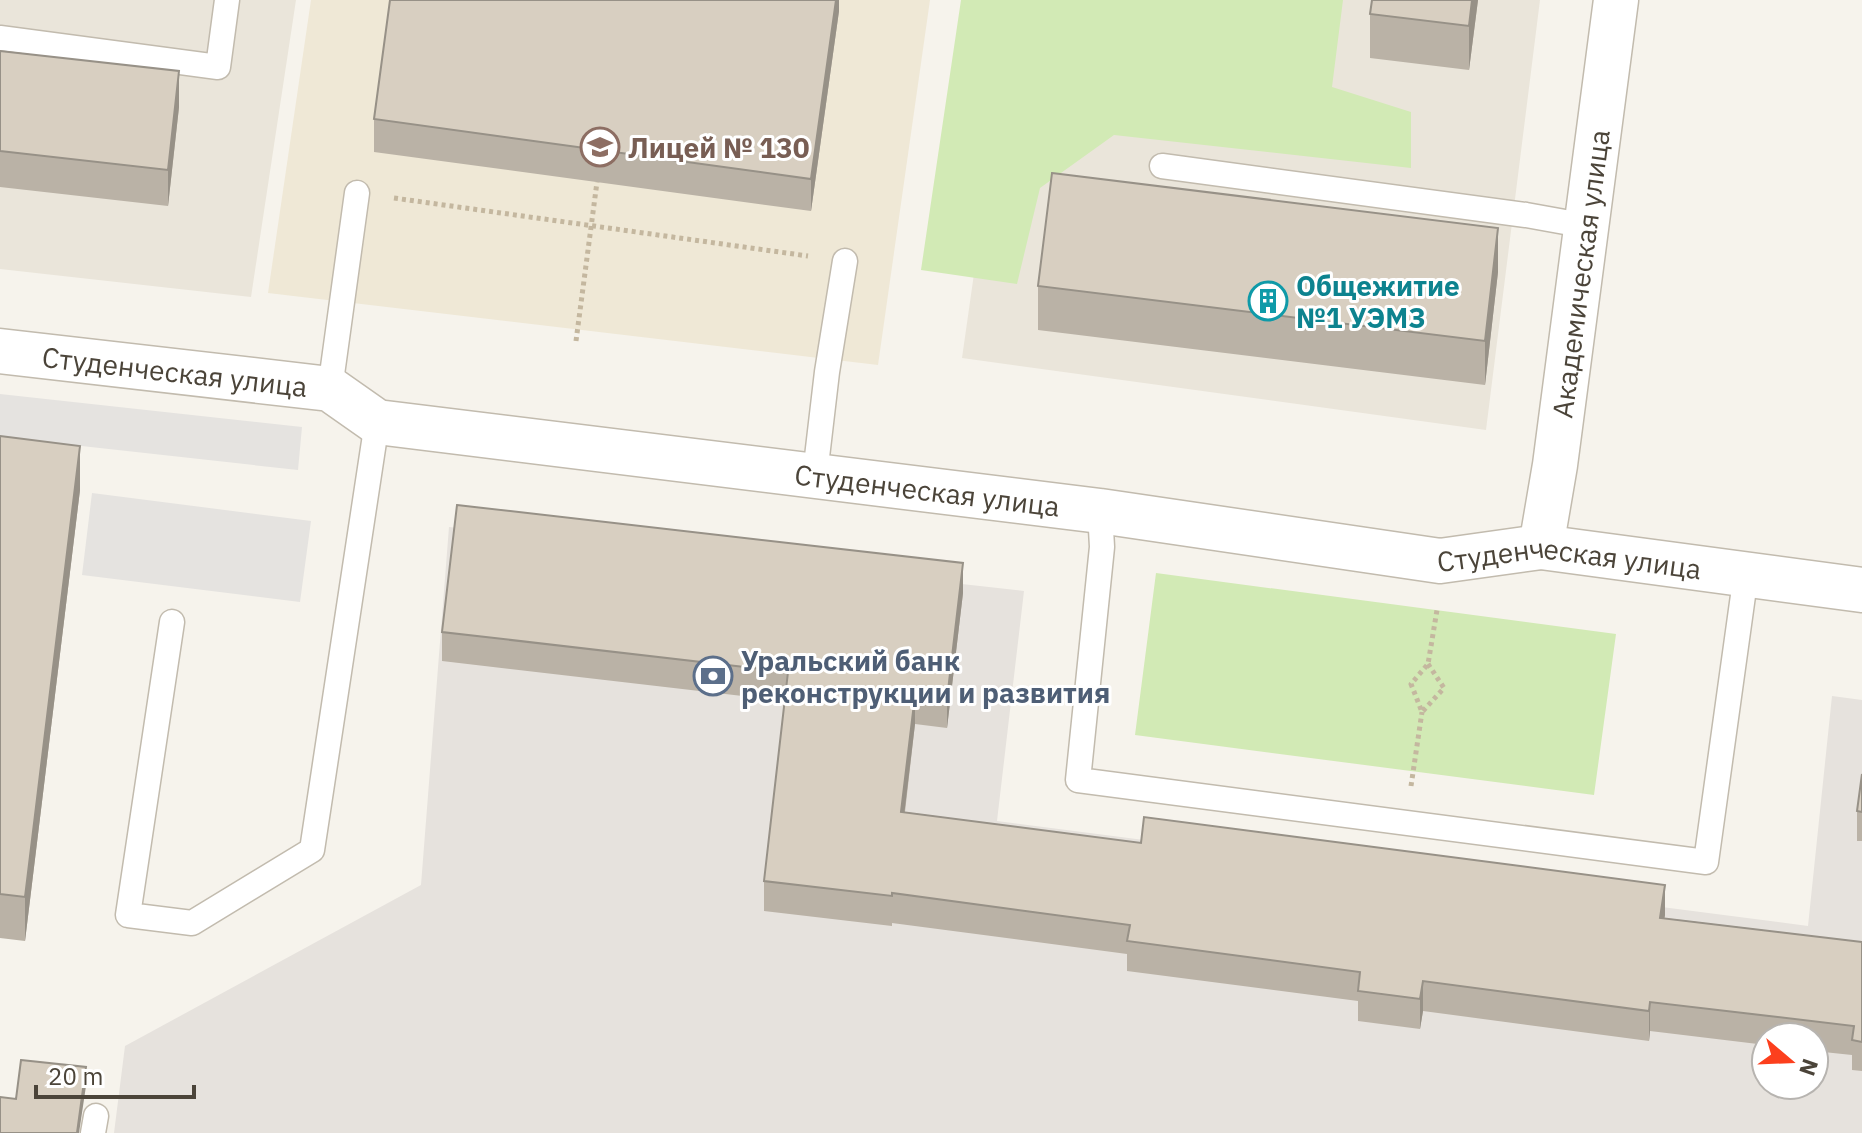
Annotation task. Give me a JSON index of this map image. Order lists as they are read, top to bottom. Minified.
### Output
{"streets":{"street":["Академическая улица","Студенческая улица"]},"crossings":[["Академическая улица","Студенческая улица"]],"places":{"school or university":["Лицей № 130"],"building":["Общежитие №1 УЭМЗ"],"bank":["Уральский банк реконструкции и развития"]},"scale_bar":"20 m","north":"right"}
